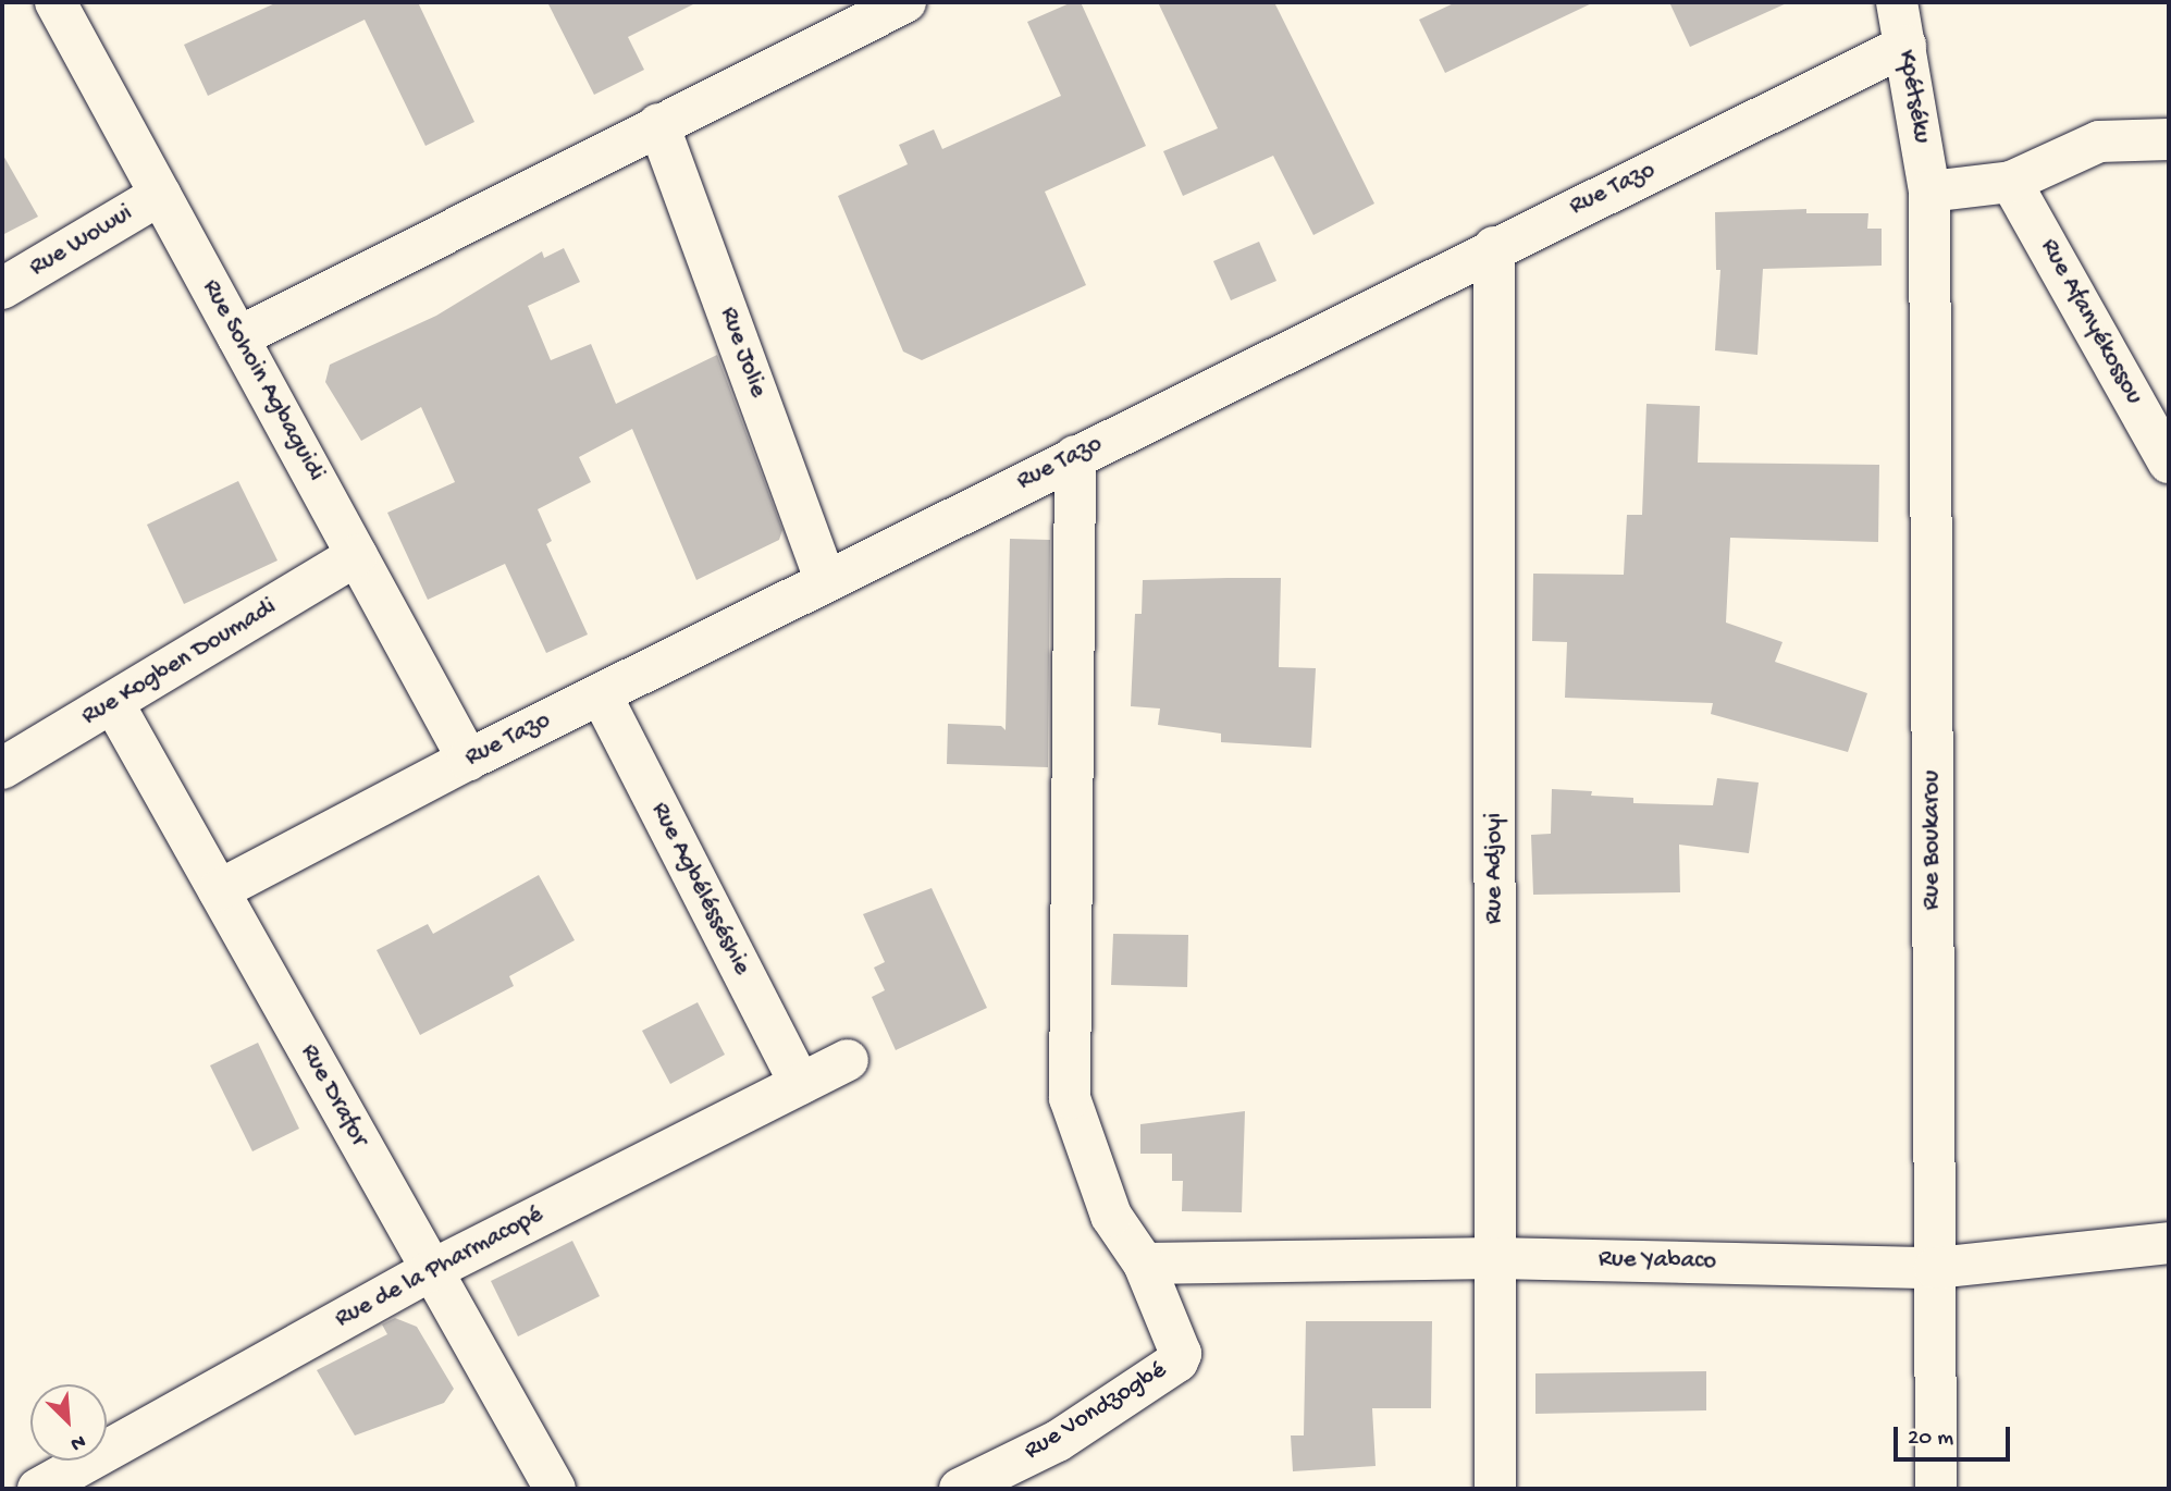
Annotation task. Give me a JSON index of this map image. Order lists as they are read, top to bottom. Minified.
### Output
{"streets":{"street":["Kpétséku","Rue Tazo","Rue Wowui","Rue Afanyékossou","Rue Jolie","Rue Sohoin Agbaguidi","Rue Kogben Doumadi","Rue Boukarou","Rue Adjoyi","Rue Agbélésséshie","Rue Drafor","Rue Yabaco","Rue de la Pharmacopé","Rue Vondzogbé"]},"crossings":[["Kpétséku","Rue Tazo"],["Kpétséku","Rue Boukarou"],["Rue Tazo","Rue Jolie"],["Rue Tazo","Rue Sohoin Agbaguidi"],["Rue Tazo","Rue Adjoyi"],["Rue Tazo","Rue Agbélésséshie"],["Rue Tazo","Rue Drafor"],["Rue Tazo","Rue Vondzogbé"],["Rue Wowui","Rue Sohoin Agbaguidi"],["Rue Sohoin Agbaguidi","Rue Kogben Doumadi"],["Rue Kogben Doumadi","Rue Drafor"],["Rue Boukarou","Rue Yabaco"],["Rue Adjoyi","Rue Yabaco"],["Rue Agbélésséshie","Rue de la Pharmacopé"],["Rue Drafor","Rue de la Pharmacopé"],["Rue Yabaco","Rue Vondzogbé"]],"scale_bar":"20 m","north":"bottom right"}
